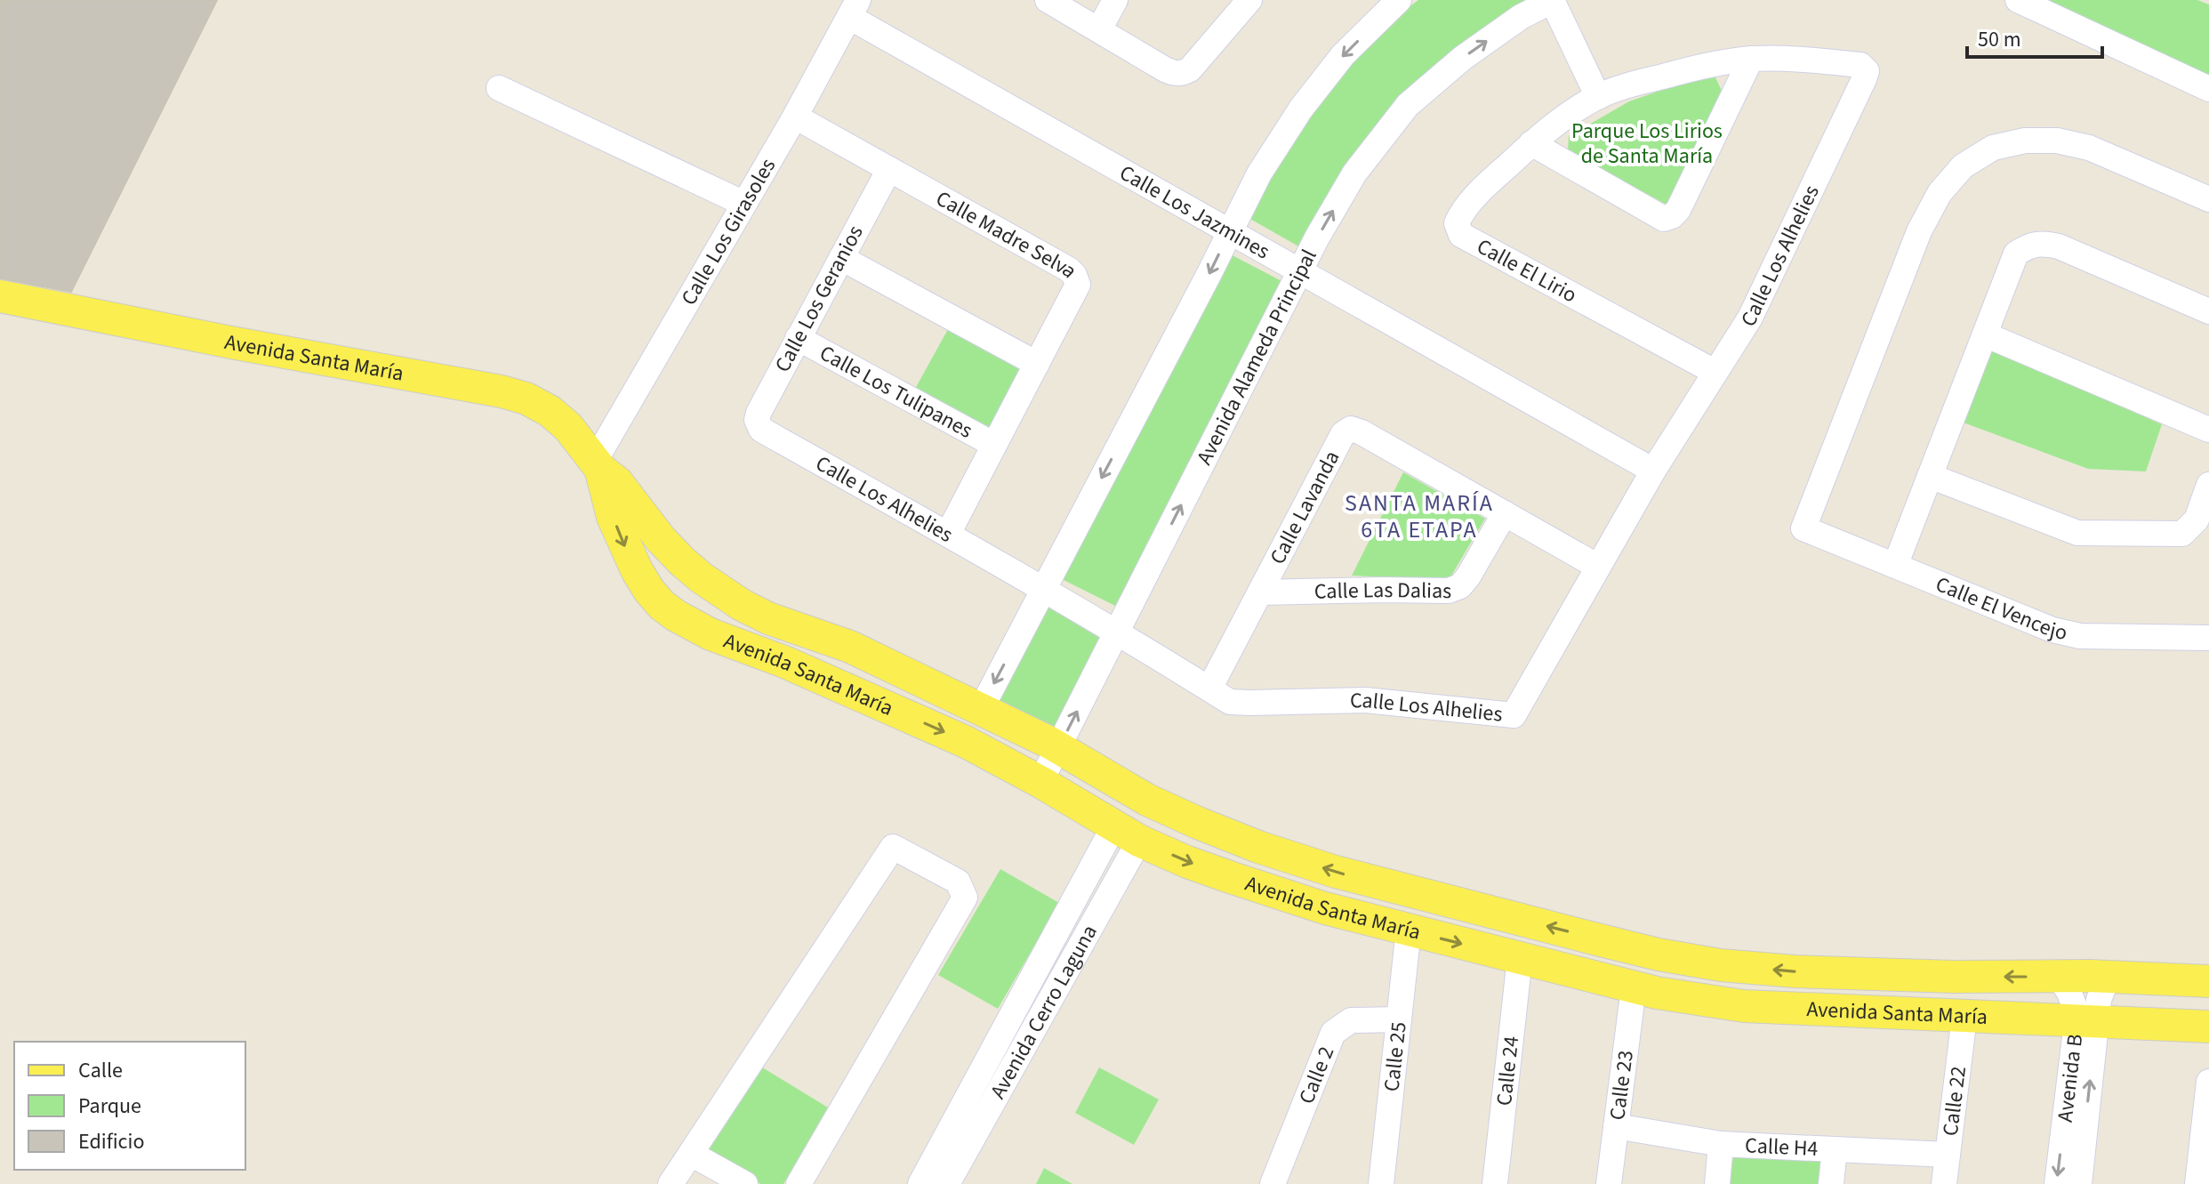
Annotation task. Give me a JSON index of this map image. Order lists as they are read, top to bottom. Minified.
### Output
{"streets":{"main road":["Avenida Santa María"],"street":["Calle Los Jazmines","Calle Los Girasoles","Calle Madre Selva","Calle Los Alhelies","Calle El Lirio","Calle Los Geranios","Avenida Alameda Principal","Calle Los Tulipanes","Calle Lavanda","Calle Las Dalias","Calle El Vencejo","Avenida Cerro Laguna","Calle 25","Calle 24","Calle 2","Avenida B","Calle 23","Calle 22","Calle H4"]},"crossings":[["Calle Los Jazmines","Calle Los Girasoles"],["Calle Los Jazmines","Calle Los Alhelies"],["Calle Los Jazmines","Avenida Alameda Principal"],["Calle Los Girasoles","Calle Madre Selva"],["Calle Los Girasoles","Avenida Santa María"],["Calle Madre Selva","Calle Los Alhelies"],["Calle Madre Selva","Calle Los Geranios"],["Calle Madre Selva","Calle Los Tulipanes"],["Calle Los Alhelies","Calle El Lirio"],["Calle Los Alhelies","Calle Los Geranios"],["Calle Los Alhelies","Avenida Alameda Principal"],["Calle Los Alhelies","Calle Lavanda"],["Calle Los Geranios","Calle Los Tulipanes"],["Avenida Santa María","Avenida Alameda Principal"],["Avenida Santa María","Avenida Cerro Laguna"],["Avenida Santa María","Calle 25"],["Avenida Santa María","Calle 24"],["Avenida Santa María","Avenida B"],["Avenida Santa María","Calle 23"],["Avenida Santa María","Calle 22"],["Calle Lavanda","Calle Las Dalias"],["Calle 25","Calle 2"],["Calle 23","Calle H4"],["Calle 22","Calle H4"]],"districts":["SANTA MARÍA 6TA ETAPA"],"parks":["Parque Los Lirios de Santa María"],"legend":["Calle","Parque","Edificio"],"scale_bar":"50 m"}
